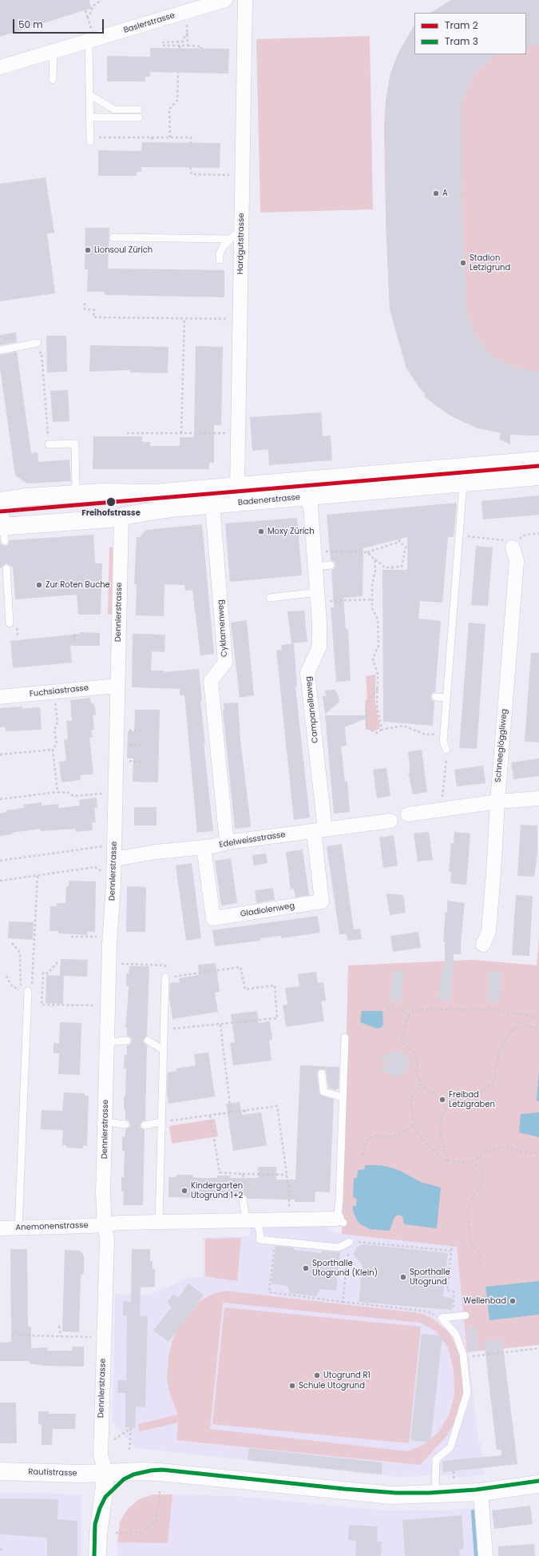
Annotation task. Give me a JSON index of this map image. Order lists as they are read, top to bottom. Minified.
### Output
{"streets":{"street":["Baslerstrasse","Hardgutstrasse","Badenerstrasse","Dennlerstrasse","Cyklamenweg","Fuchsiastrasse","Campanellaweg","Schneeglöggliweg","Edelweissstrasse","Gladiolenweg","Anemonenstrasse","Rautistrasse"]},"crossings":[["Hardgutstrasse","Badenerstrasse"],["Badenerstrasse","Dennlerstrasse"],["Badenerstrasse","Cyklamenweg"],["Badenerstrasse","Campanellaweg"],["Dennlerstrasse","Fuchsiastrasse"],["Dennlerstrasse","Edelweissstrasse"],["Dennlerstrasse","Anemonenstrasse"],["Dennlerstrasse","Rautistrasse"],["Cyklamenweg","Edelweissstrasse"],["Campanellaweg","Edelweissstrasse"],["Campanellaweg","Gladiolenweg"],["Edelweissstrasse","Gladiolenweg"]],"places":["A","Lionsoul Zürich","Stadion Letzigrund","Freihofstrasse","Moxy Zürich","Zur Roten Buche","Freibad Letzigraben","Kindergarten Utogrund 1+2","Sporthalle Utogrund (Klein)","Sporthalle Utogrund","Wellenbad","Utogrund R1","Schule Utogrund"],"lines":["tram line 2","tram line 3"],"legend":["Tram 2","Tram 3"],"scale_bar":"50 m"}
